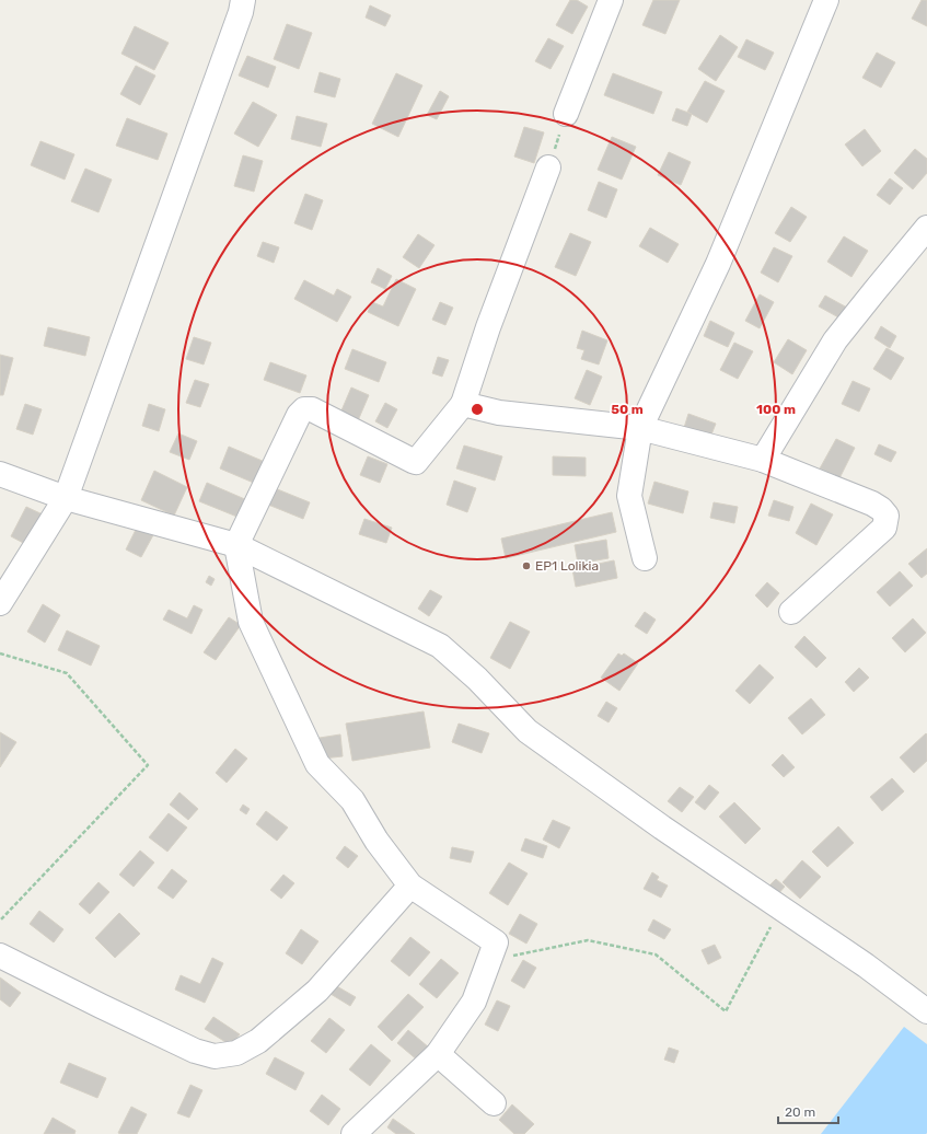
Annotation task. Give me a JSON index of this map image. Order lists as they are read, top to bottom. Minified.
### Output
{"places":["EP1 Lolikia"],"scale_bar":"20 m","rings":["50 m","100 m"]}
